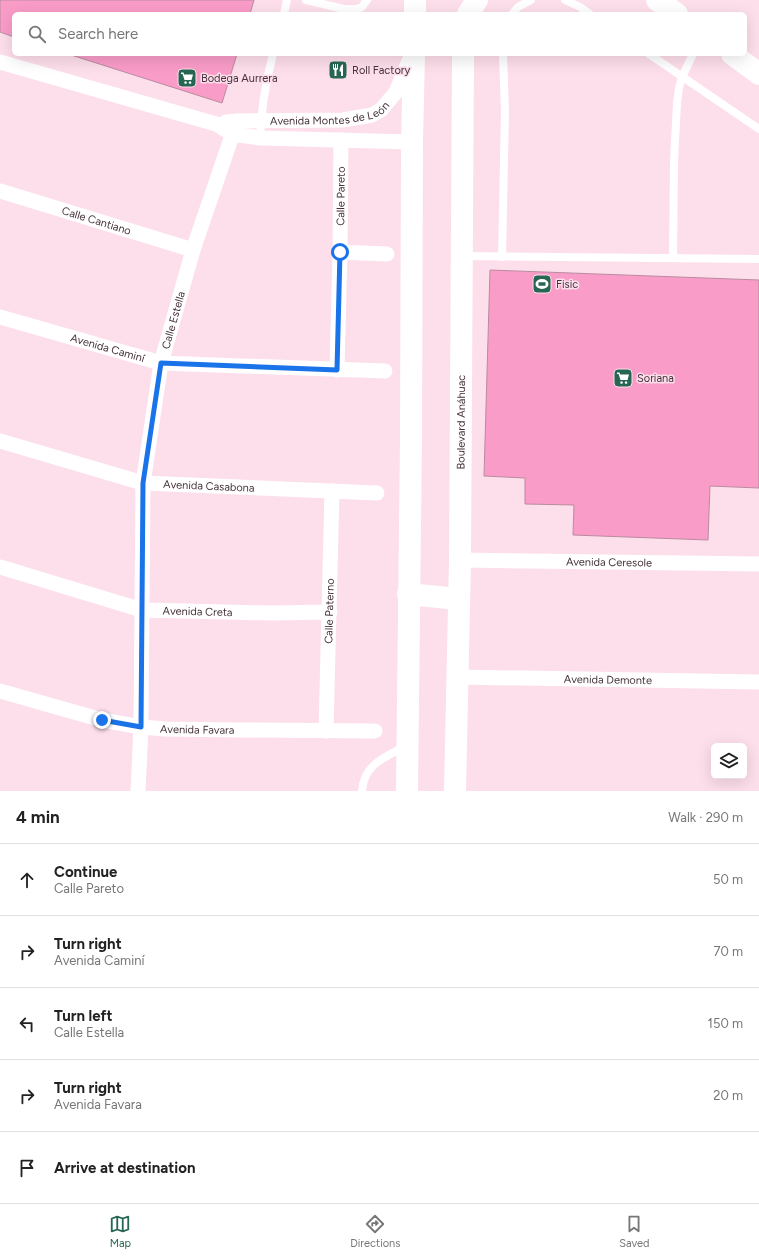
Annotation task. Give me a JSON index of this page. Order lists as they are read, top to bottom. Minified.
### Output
{"streets":{"street":["Avenida Montes de León","Calle Pareto","Calle Cantiano","Calle Estella","Avenida Caminí","Boulevard Anáhuac","Avenida Casabona","Avenida Ceresole","Avenida Creta","Calle Paterno","Avenida Demonte","Avenida Favara"]},"crossings":[["Avenida Montes de León","Calle Pareto"],["Avenida Montes de León","Calle Estella"],["Calle Pareto","Avenida Caminí"],["Calle Cantiano","Calle Estella"],["Calle Estella","Avenida Caminí"],["Calle Estella","Avenida Casabona"],["Calle Estella","Avenida Creta"],["Calle Estella","Avenida Favara"],["Boulevard Anáhuac","Avenida Ceresole"],["Boulevard Anáhuac","Avenida Demonte"],["Avenida Casabona","Calle Paterno"],["Avenida Creta","Calle Paterno"],["Calle Paterno","Avenida Favara"]],"places":{"restaurant":["Roll Factory"],"supermarket":["Bodega Aurrera","Soriana"],"sports":["Fisic"]},"page":{"search":"Search here","heading":["4 min","Walk · 290 m"],"list":[["Continue","Calle Pareto","50 m"],["Turn right","Avenida Caminí","70 m"],["Turn left","Calle Estella","150 m"],["Turn right","Avenida Favara","20 m"],"Arrive at destination"],"nav":["Map","Directions","Saved"]}}
